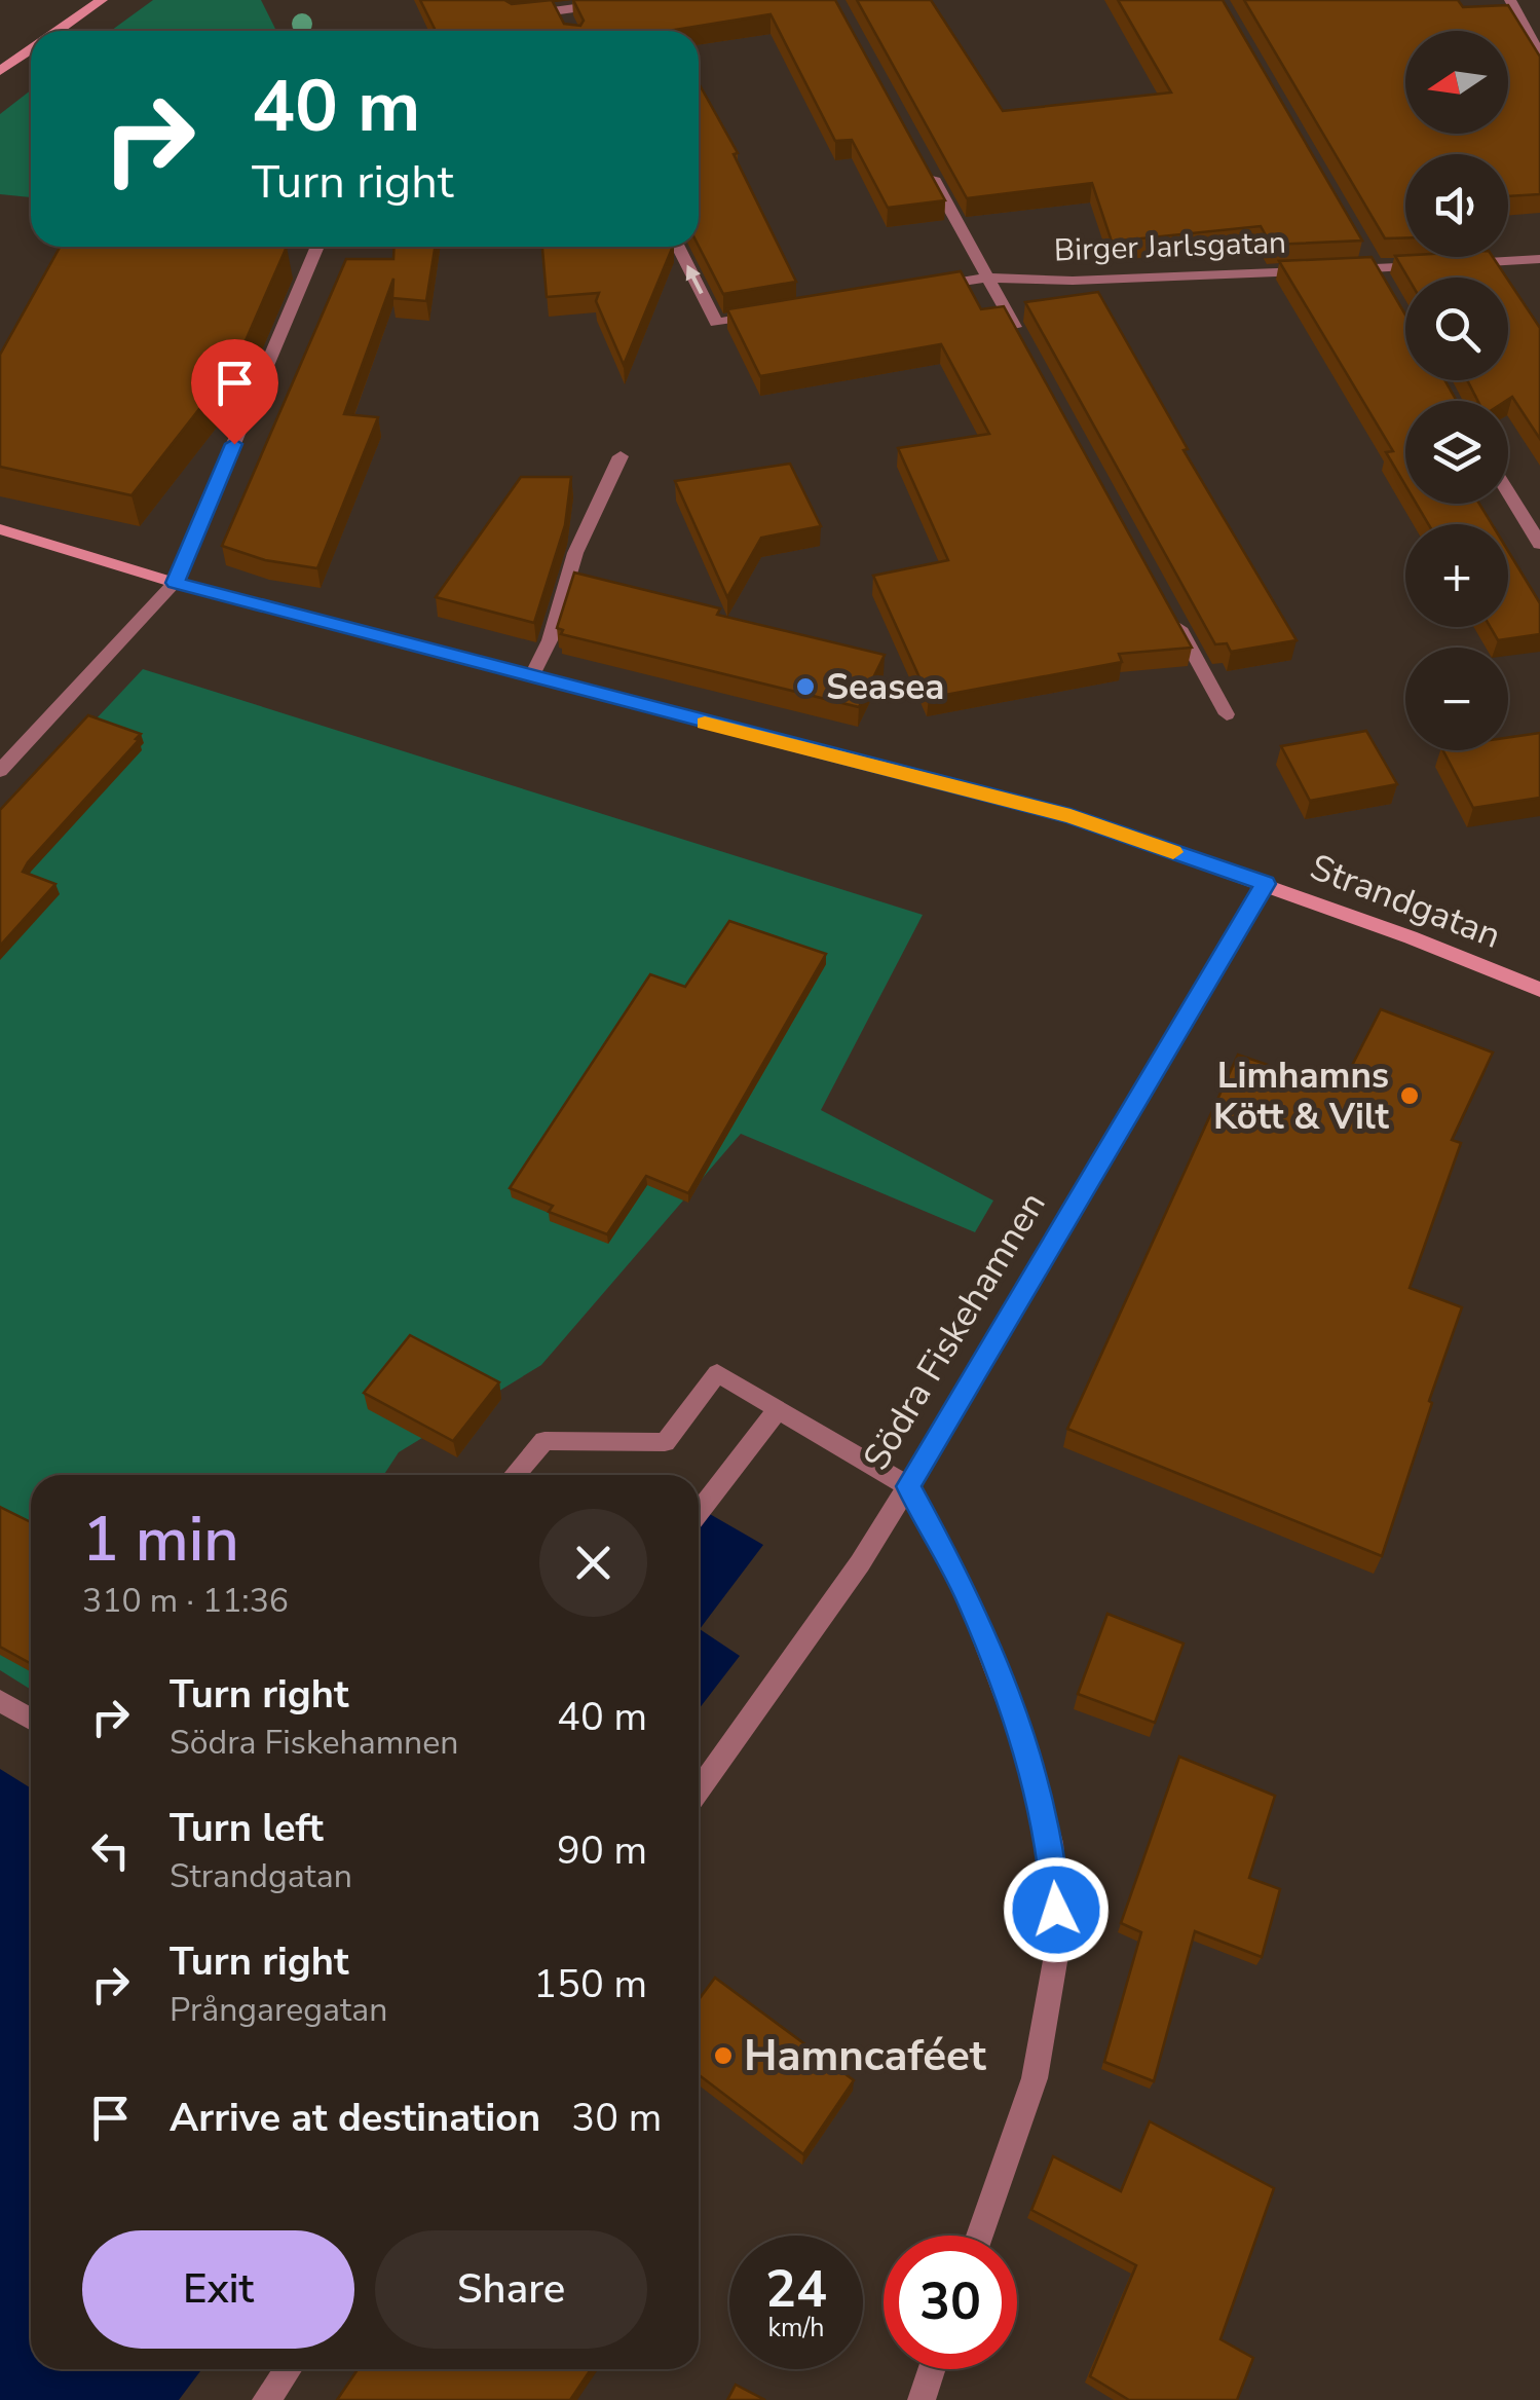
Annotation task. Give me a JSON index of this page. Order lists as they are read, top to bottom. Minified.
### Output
{"streets":{"street":["Birger Jarlsgatan","Strandgatan","Södra Fiskehamnen"]},"crossings":[["Strandgatan","Södra Fiskehamnen"]],"places":["Seasea","Limhamns Kött & Vilt","Hamncaféet"],"north":"left","page":{"map_buttons":["+","−"],"turn":["40 m","Turn right"],"heading":["1 min","310 m · 11:36"],"list":[{"name":"Turn right","note":"Södra Fiskehamnen","value":"40 m"},{"name":"Turn left","note":"Strandgatan","value":"90 m"},{"name":"Turn right","note":"Prångaregatan","value":"150 m"},{"name":"Arrive at destination","value":"30 m"}],"buttons":["Exit","Share"],"speed":"24 km/h","limit":"30"}}
